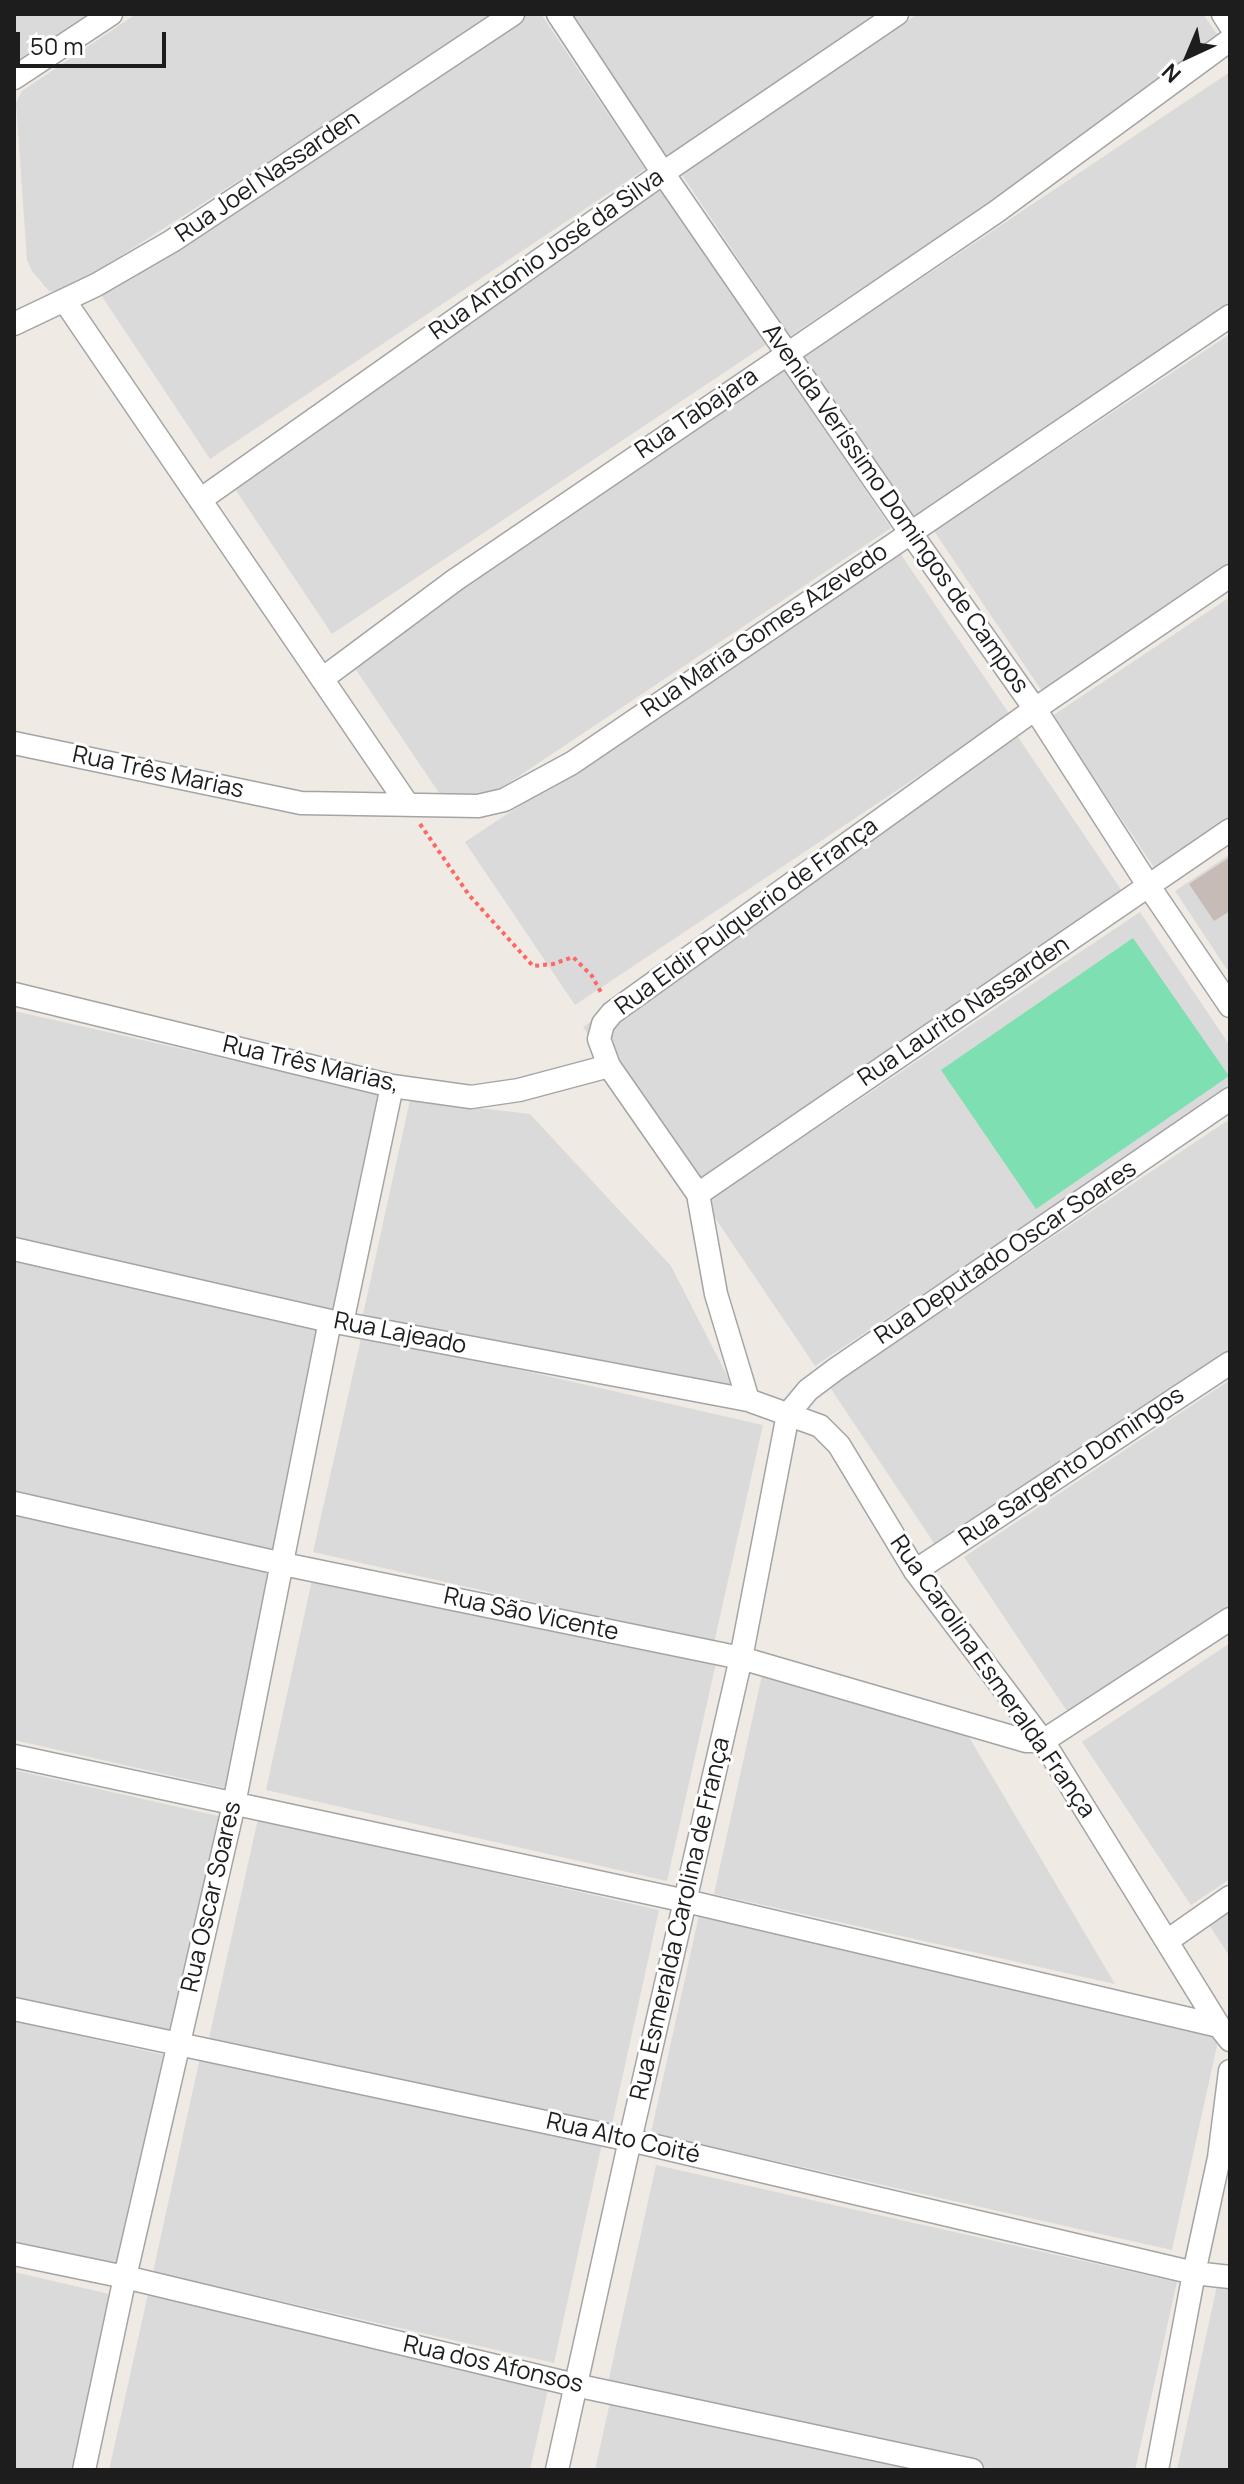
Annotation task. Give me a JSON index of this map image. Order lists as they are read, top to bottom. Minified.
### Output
{"streets":{"street":["Rua Joel Nassarden","Rua Antonio José da Silva","Rua Tabajara","Avenida Veríssimo Domingos de Campos","Rua Maria Gomes Azevedo","Rua Três Marias","Rua Eldir Pulquerio de França","Rua Laurito Nassarden","Rua Três Marias,","Rua Deputado Oscar Soares","Rua Lajeado","Rua Sargento Domingos","Rua São Vicente","Rua Carolina Esmeralda França","Rua Oscar Soares","Rua Esmeralda Carolina de França","Rua Alto Coité","Rua dos Afonsos"]},"crossings":[["Rua Antonio José da Silva","Avenida Veríssimo Domingos de Campos"],["Rua Tabajara","Avenida Veríssimo Domingos de Campos"],["Avenida Veríssimo Domingos de Campos","Rua Maria Gomes Azevedo"],["Avenida Veríssimo Domingos de Campos","Rua Eldir Pulquerio de França"],["Avenida Veríssimo Domingos de Campos","Rua Laurito Nassarden"],["Rua Maria Gomes Azevedo","Rua Três Marias"],["Rua Eldir Pulquerio de França","Rua Laurito Nassarden"],["Rua Eldir Pulquerio de França","Rua Três Marias,"],["Rua Eldir Pulquerio de França","Rua Lajeado"],["Rua Três Marias,","Rua Oscar Soares"],["Rua Deputado Oscar Soares","Rua Lajeado"],["Rua Deputado Oscar Soares","Rua Carolina Esmeralda França"],["Rua Deputado Oscar Soares","Rua Esmeralda Carolina de França"],["Rua Lajeado","Rua Carolina Esmeralda França"],["Rua Lajeado","Rua Oscar Soares"],["Rua Lajeado","Rua Esmeralda Carolina de França"],["Rua Sargento Domingos","Rua Carolina Esmeralda França"],["Rua São Vicente","Rua Carolina Esmeralda França"],["Rua São Vicente","Rua Oscar Soares"],["Rua São Vicente","Rua Esmeralda Carolina de França"],["Rua Carolina Esmeralda França","Rua Esmeralda Carolina de França"],["Rua Oscar Soares","Rua Alto Coité"],["Rua Oscar Soares","Rua dos Afonsos"],["Rua Esmeralda Carolina de França","Rua Alto Coité"],["Rua Esmeralda Carolina de França","Rua dos Afonsos"]],"scale_bar":"50 m","north":"bottom left"}
